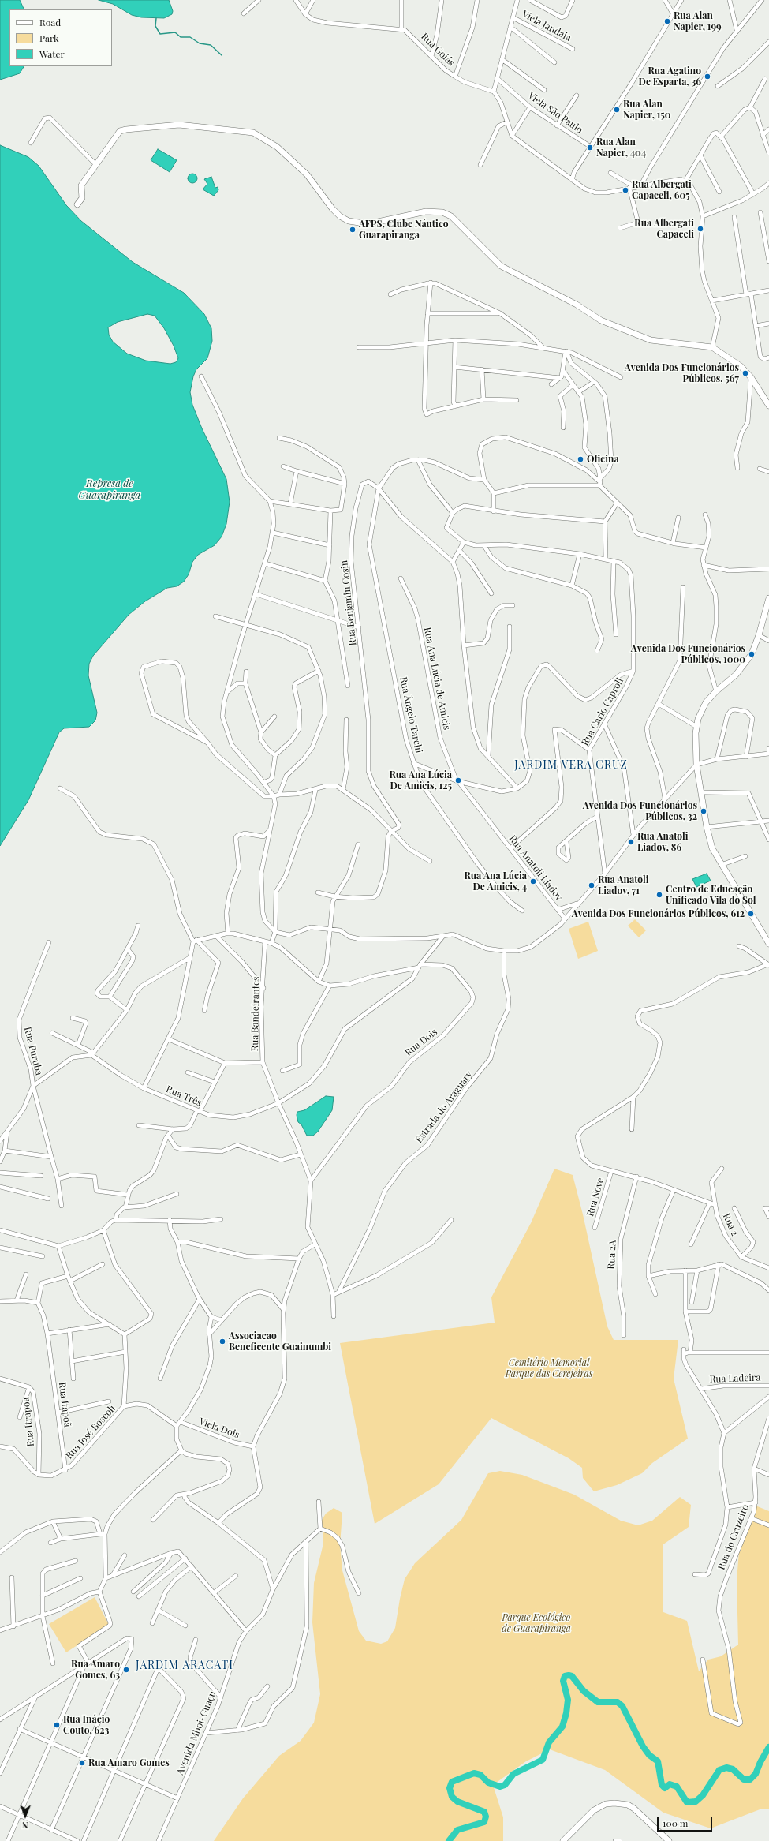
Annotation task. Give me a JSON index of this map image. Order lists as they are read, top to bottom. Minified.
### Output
{"streets":{"street":["Viela Jandaia","Rua Goiás","Viela São Paulo","Rua Benjamin Cosin","Rua Ana Lúcia de Amicis","Rua Carlo Caproli","Rua Ângelo Tarchi","Rua Anatoli Liadov","Rua Bandeirantes","Rua Dois","Rua Puruba","Rua Três","Estrada do Araguary","Rua Nove","Rua 2","Rua 2A","Rua Ladeira","Rua Itapoã","Rua Itrapoa","Viela Dois","Rua José Boscoli","Rua do Cruzeiro","Avenida Mboi-Guaçu"]},"crossings":[["Rua Benjamin Cosin","Rua Ângelo Tarchi"],["Rua Ana Lúcia de Amicis","Rua Anatoli Liadov"],["Rua Bandeirantes","Rua Dois"],["Rua Bandeirantes","Rua Três"],["Rua Dois","Rua Três"],["Rua Itapoã","Rua José Boscoli"]],"districts":["JARDIM VERA CRUZ","JARDIM ARACATI"],"water":["Represa de Guarapiranga"],"parks":["Cemitério Memorial Parque das Cerejeiras","Parque Ecológico de Guarapiranga"],"places":["Rua Alan Napier, 199","Rua Agatino De Esparta, 36","Rua Alan Napier, 150","Rua Alan Napier, 404","Rua Albergati Capaceli, 605","Rua Albergati Capaceli","AFPS, Clube Náutico Guarapiranga","Avenida Dos Funcionários Públicos, 567","Oficina","Avenida Dos Funcionários Públicos, 1000","Rua Ana Lúcia De Amicis, 125","Avenida Dos Funcionários Públicos, 32","Rua Anatoli Liadov, 86","Rua Ana Lúcia De Amicis, 4","Rua Anatoli Liadov, 71","Centro de Educação Unificado Vila do Sol","Avenida Dos Funcionários Públicos, 612","Associacao Beneficente Guainumbi","Rua Amaro Gomes, 63","Rua Inácio Couto, 623","Rua Amaro Gomes"],"legend":["Road","Park","Water"],"scale_bar":"100 m","north":"bottom"}
